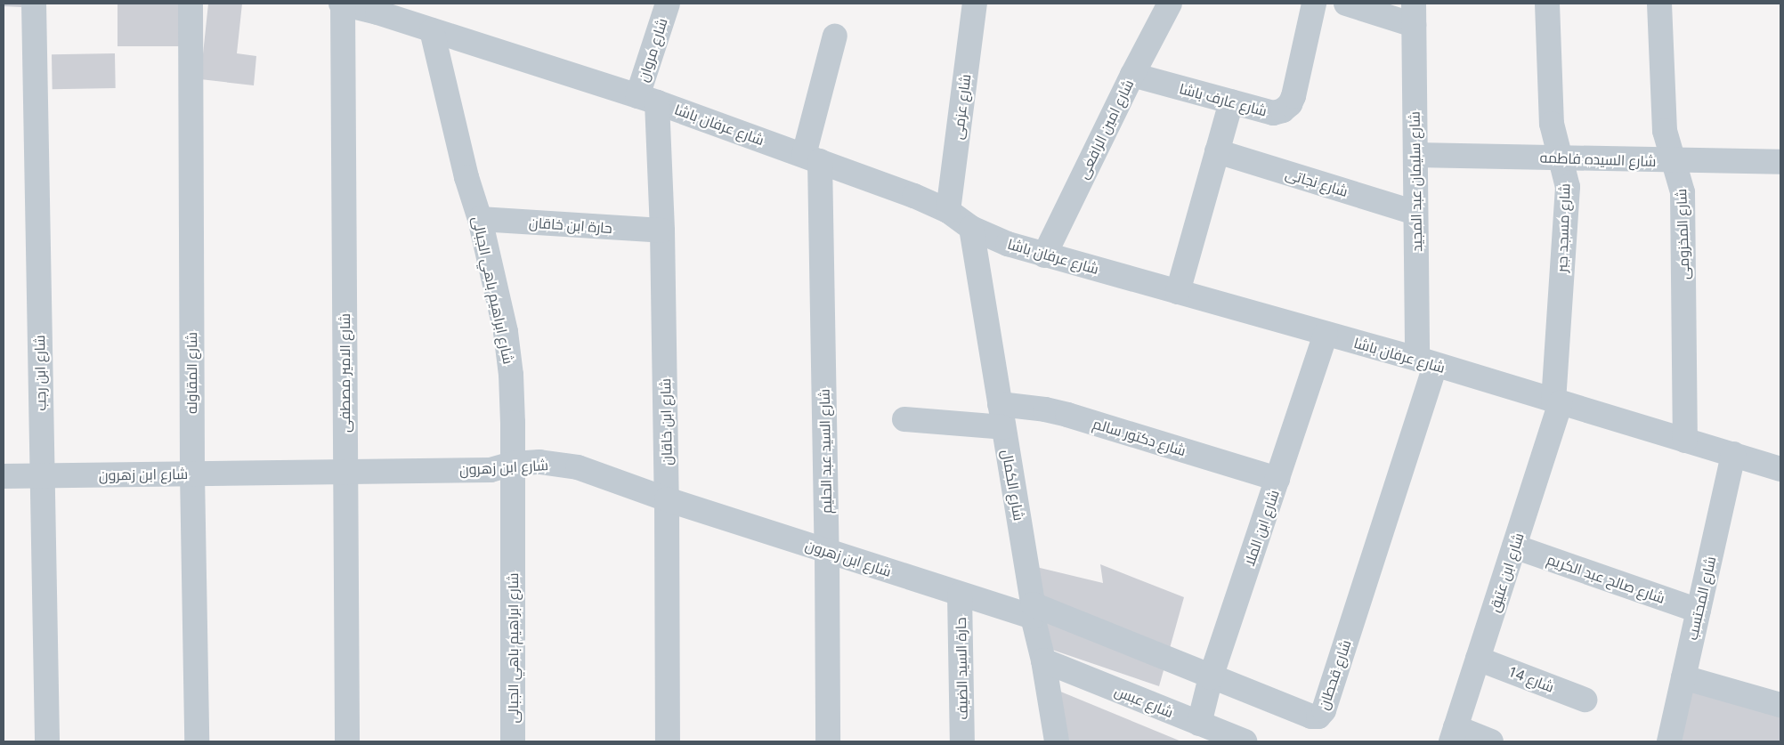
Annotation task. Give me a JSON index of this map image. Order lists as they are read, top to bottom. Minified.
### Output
{"streets":{"street":["شارع مروان","شارع عارف باشا","شارع عزمى","شارع عرفان باشا","شارع امين الرافعى","شارع السيده فاطمه","شارع سليمان عبد المجيد","شارع نجاتى","حارة ابن خاقان","شارع مسجد جبر","شارع المخزومى","شارع ابراهيم باهي الجبالى","شارع ابن رجب","شارع المقاوله","شارع الامير مصطفى","شارع ابن خاقان","شارع دكتور سالم","شارع السيد عبد الحليم","شارع ابن زهرون","شارع الكمال","شارع ابن الملا","شارع ابن عتيق","شارع صالح عبد الكريم","شارع المحتسب","حارة السيد الضيف","شارع قحطان","شارع 14","شارع عبس"]},"crossings":[["شارع مروان","شارع عرفان باشا"],["شارع مروان","شارع ابن خاقان"],["شارع عارف باشا","شارع امين الرافعى"],["شارع عزمى","شارع عرفان باشا"],["شارع عرفان باشا","شارع امين الرافعى"],["شارع عرفان باشا","شارع سليمان عبد المجيد"],["شارع عرفان باشا","شارع مسجد جبر"],["شارع عرفان باشا","شارع المخزومى"],["شارع عرفان باشا","شارع ابراهيم باهي الجبالى"],["شارع عرفان باشا","شارع الامير مصطفى"],["شارع عرفان باشا","شارع ابن خاقان"],["شارع عرفان باشا","شارع السيد عبد الحليم"],["شارع عرفان باشا","شارع الكمال"],["شارع عرفان باشا","شارع ابن الملا"],["شارع عرفان باشا","شارع ابن عتيق"],["شارع عرفان باشا","شارع المحتسب"],["شارع عرفان باشا","شارع قحطان"],["شارع السيده فاطمه","شارع سليمان عبد المجيد"],["شارع السيده فاطمه","شارع مسجد جبر"],["شارع السيده فاطمه","شارع المخزومى"],["شارع سليمان عبد المجيد","شارع نجاتى"],["شارع سليمان عبد المجيد","شارع قحطان"],["حارة ابن خاقان","شارع ابراهيم باهي الجبالى"],["حارة ابن خاقان","شارع ابن خاقان"],["شارع مسجد جبر","شارع ابن عتيق"],["شارع ابراهيم باهي الجبالى","شارع ابن زهرون"],["شارع ابن رجب","شارع ابن زهرون"],["شارع المقاوله","شارع ابن زهرون"],["شارع الامير مصطفى","شارع ابن زهرون"],["شارع ابن خاقان","شارع ابن زهرون"],["شارع دكتور سالم","شارع الكمال"],["شارع دكتور سالم","شارع ابن الملا"],["شارع السيد عبد الحليم","شارع ابن زهرون"],["شارع ابن زهرون","شارع الكمال"],["شارع ابن زهرون","حارة السيد الضيف"],["شارع ابن زهرون","شارع قحطان"],["شارع الكمال","شارع قحطان"],["شارع الكمال","شارع عبس"],["شارع ابن الملا","شارع قحطان"],["شارع ابن الملا","شارع عبس"],["شارع ابن عتيق","شارع صالح عبد الكريم"],["شارع ابن عتيق","شارع 14"],["شارع صالح عبد الكريم","شارع المحتسب"]]}
